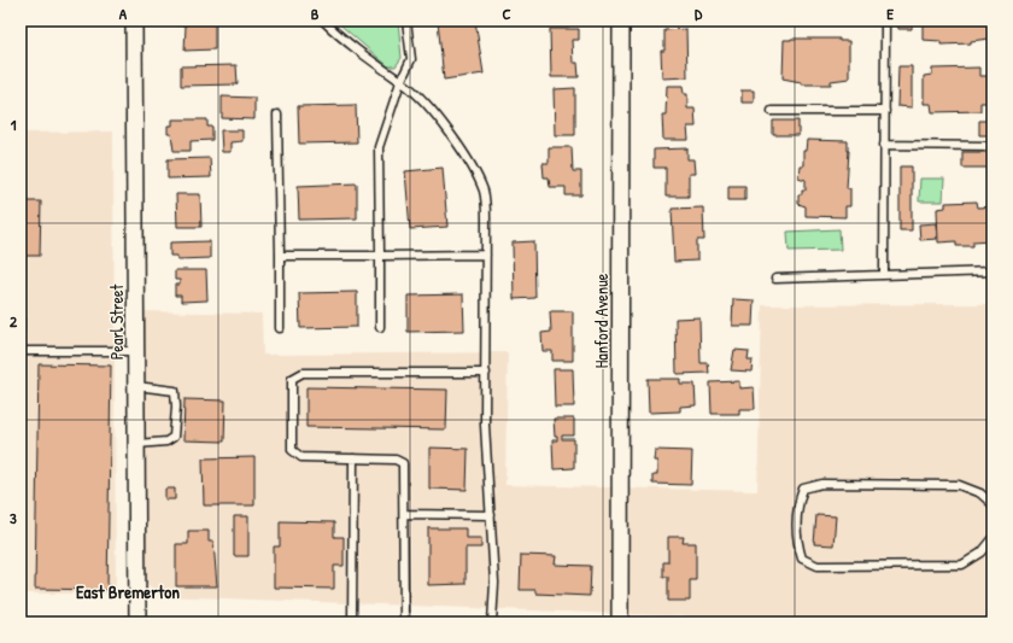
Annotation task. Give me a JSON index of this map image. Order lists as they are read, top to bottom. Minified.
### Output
{"streets":{"street":["Hanford Avenue","Pearl Street"]},"districts":["East Bremerton"],"grid":{"columns":["A","B","C","D","E"],"rows":["1","2","3"]}}
